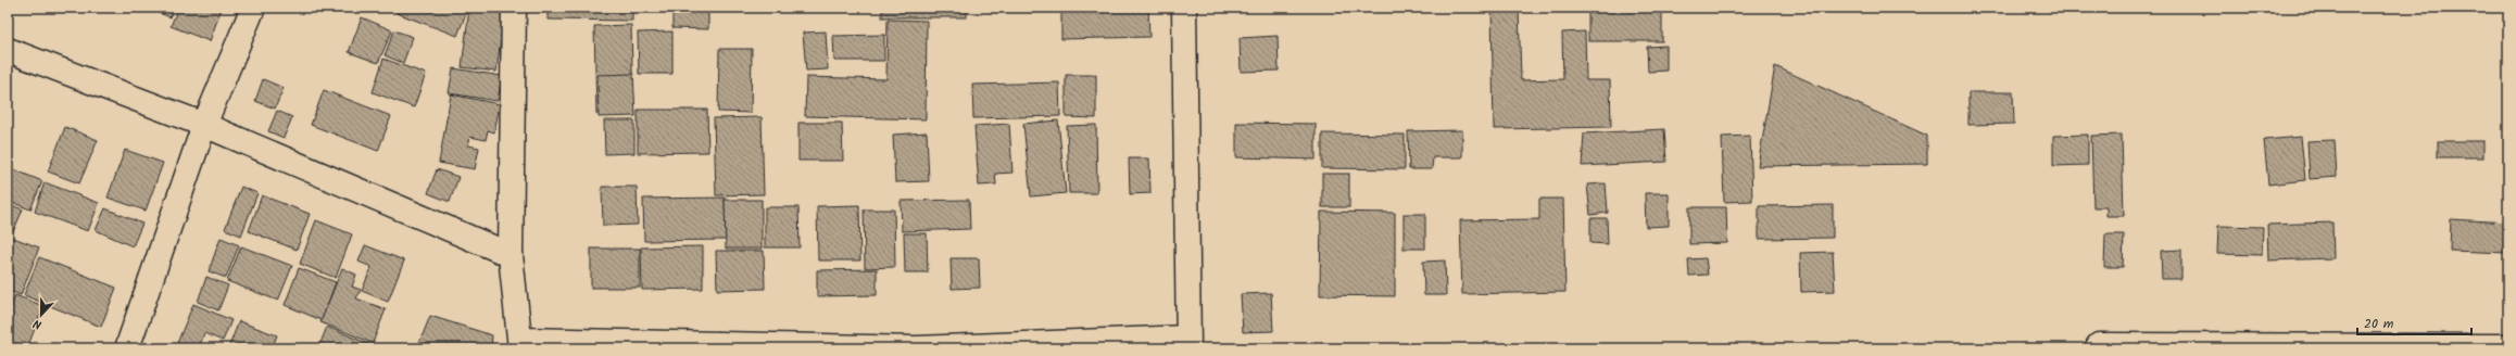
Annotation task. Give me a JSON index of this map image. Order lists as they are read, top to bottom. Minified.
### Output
{"scale_bar":"20 m","north":"bottom"}
